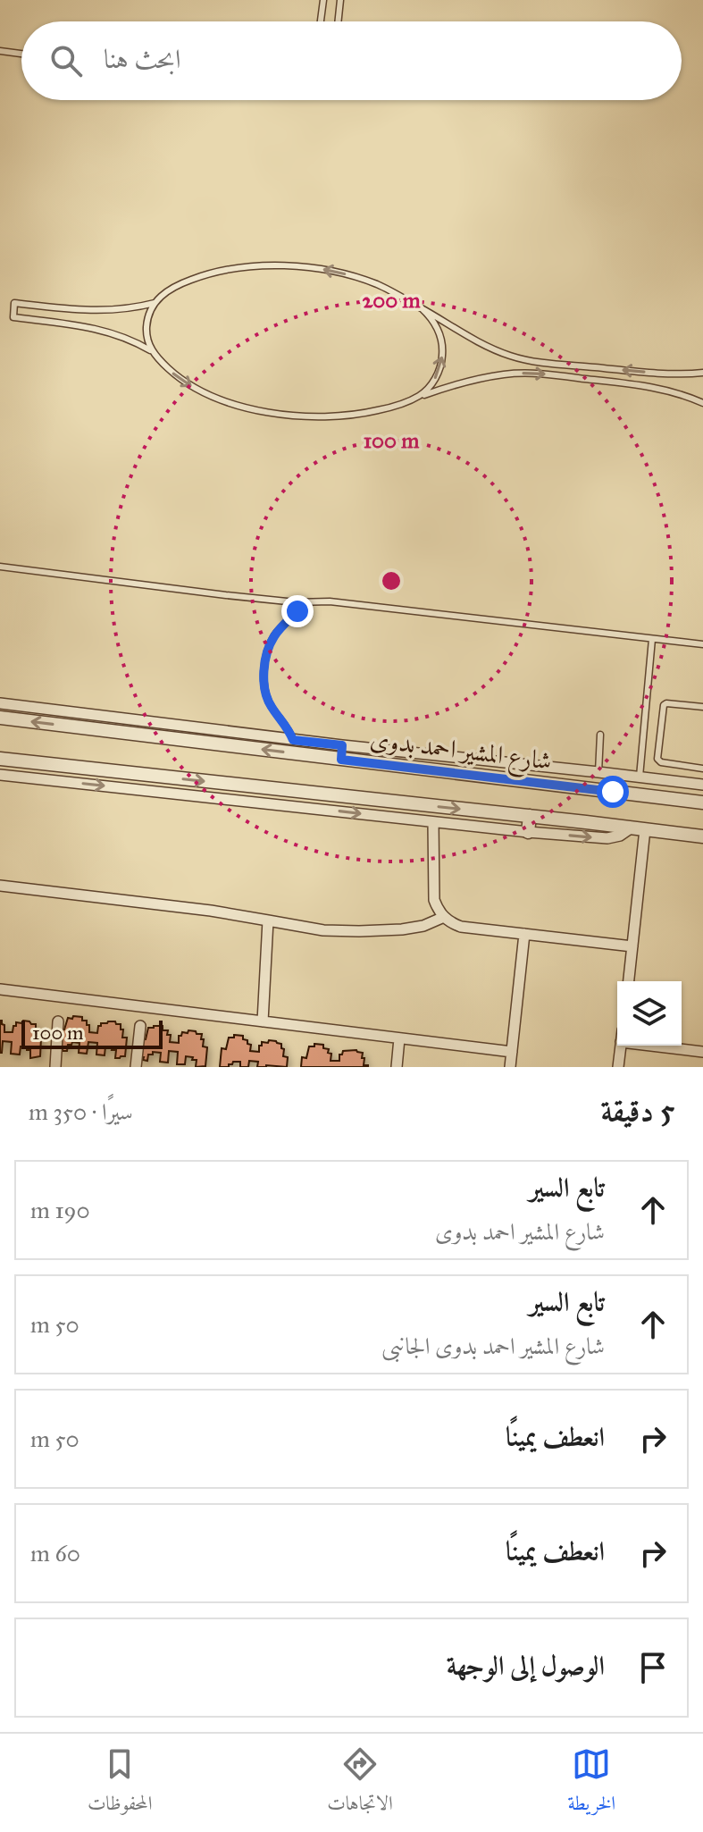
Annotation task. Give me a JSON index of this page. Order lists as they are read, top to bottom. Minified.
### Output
{"streets":{"street":["شارع المشير احمد بدوى"]},"scale_bar":"100 m","page":{"search":"ابحث هنا","scale":"100 m","heading":["5 دقيقة","سيرًا · 350 m"],"list":[["تابع السير","شارع المشير احمد بدوى","190 m"],["تابع السير","شارع المشير احمد بدوى الجانبى","50 m"],["انعطف يمينًا","50 m"],["انعطف يمينًا","60 m"],"الوصول إلى الوجهة"],"nav":["الخريطة","الاتجاهات","المحفوظات"]},"rings":["200 m","100 m"]}
